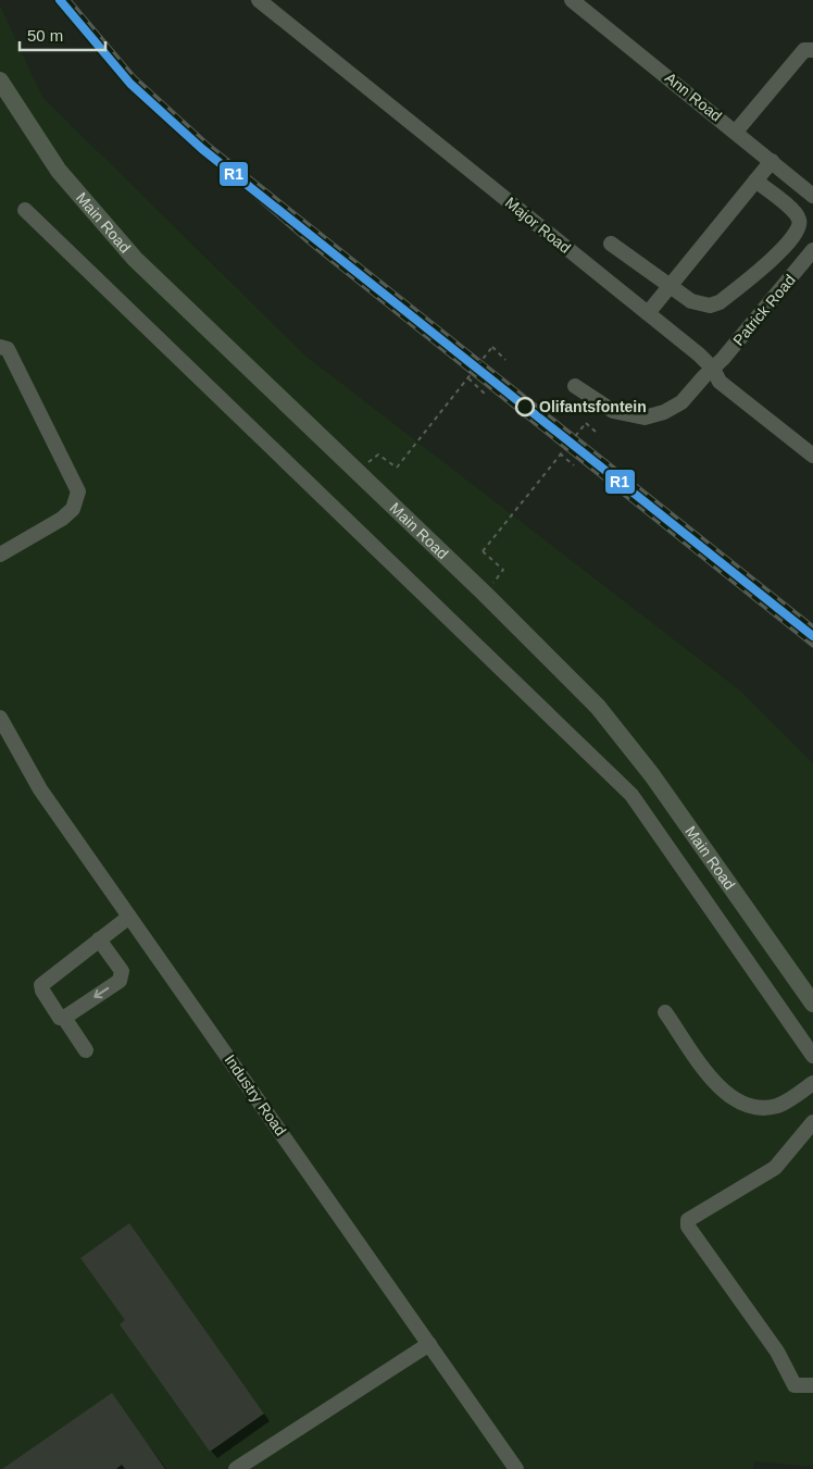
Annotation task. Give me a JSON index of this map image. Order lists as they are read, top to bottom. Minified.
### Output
{"streets":{"main road":["Main Road"],"street":["Ann Road","Major Road","Patrick Road","Industry Road"]},"crossings":[["Major Road","Patrick Road"]],"places":["Olifantsfontein"],"lines":["transit line R1"],"scale_bar":"50 m"}
